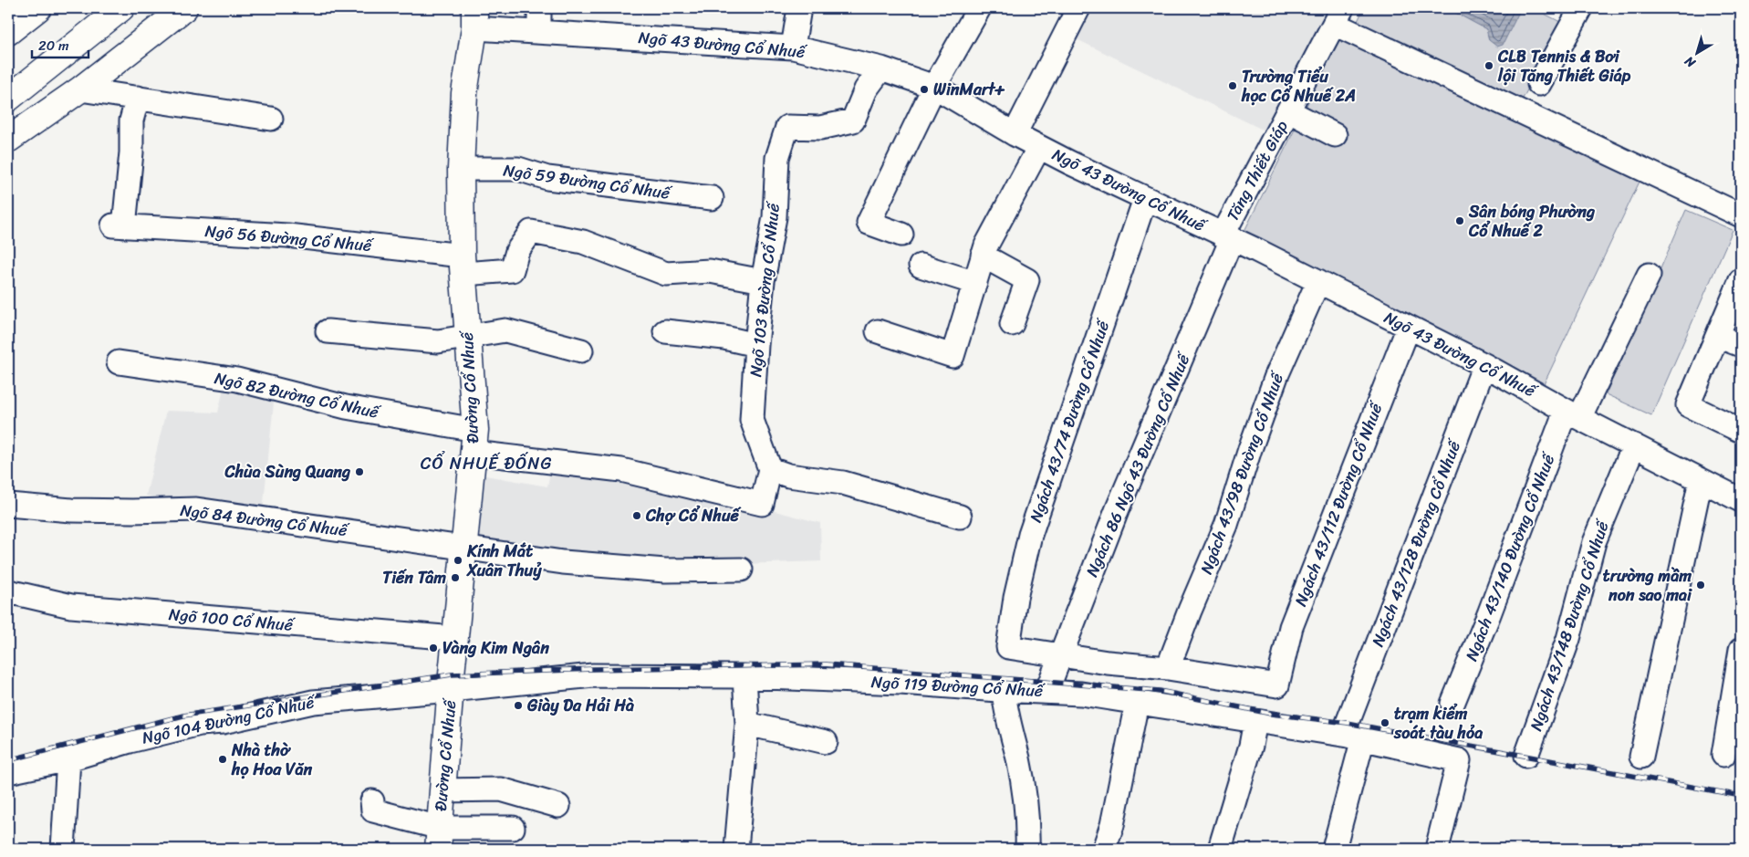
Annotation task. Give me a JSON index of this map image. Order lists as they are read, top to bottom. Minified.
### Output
{"streets":{"main road":["Đường Cổ Nhuế"],"street":["Ngõ 43 Đường Cổ Nhuế","Tăng Thiết Giáp","Ngõ 59 Đường Cổ Nhuế","Ngõ 56 Đường Cổ Nhuế","Ngõ 103 Đường Cổ Nhuế","Ngõ 82 Đường Cổ Nhuế","Ngách 43/74 Đường Cổ Nhuế","Ngách 86 Ngõ 43 Đường Cổ Nhuế","Ngách 43/98 Đường Cổ Nhuế","Ngách 43/112 Đường Cổ Nhuế","Ngõ 84 Đường Cổ Nhuế","Ngách 43/128 Đường Cổ Nhuế","Ngách 43/140 Đường Cổ Nhuế","Ngõ 100 Cổ Nhuế","Ngách 43/148 Đường Cổ Nhuế","Ngõ 119 Đường Cổ Nhuế","Ngõ 104 Đường Cổ Nhuế"]},"crossings":[["Ngõ 43 Đường Cổ Nhuế","Tăng Thiết Giáp"],["Ngõ 43 Đường Cổ Nhuế","Ngõ 103 Đường Cổ Nhuế"],["Ngõ 43 Đường Cổ Nhuế","Đường Cổ Nhuế"],["Ngõ 43 Đường Cổ Nhuế","Ngách 43/74 Đường Cổ Nhuế"],["Ngõ 43 Đường Cổ Nhuế","Ngách 86 Ngõ 43 Đường Cổ Nhuế"],["Ngõ 43 Đường Cổ Nhuế","Ngách 43/98 Đường Cổ Nhuế"],["Ngõ 43 Đường Cổ Nhuế","Ngách 43/112 Đường Cổ Nhuế"],["Ngõ 43 Đường Cổ Nhuế","Ngách 43/128 Đường Cổ Nhuế"],["Ngõ 43 Đường Cổ Nhuế","Ngách 43/140 Đường Cổ Nhuế"],["Ngõ 43 Đường Cổ Nhuế","Ngách 43/148 Đường Cổ Nhuế"],["Tăng Thiết Giáp","Ngách 86 Ngõ 43 Đường Cổ Nhuế"],["Ngõ 59 Đường Cổ Nhuế","Đường Cổ Nhuế"],["Ngõ 56 Đường Cổ Nhuế","Ngõ 103 Đường Cổ Nhuế"],["Ngõ 56 Đường Cổ Nhuế","Đường Cổ Nhuế"],["Đường Cổ Nhuế","Ngõ 82 Đường Cổ Nhuế"],["Đường Cổ Nhuế","Ngõ 84 Đường Cổ Nhuế"],["Đường Cổ Nhuế","Ngõ 100 Cổ Nhuế"],["Đường Cổ Nhuế","Ngõ 119 Đường Cổ Nhuế"],["Đường Cổ Nhuế","Ngõ 104 Đường Cổ Nhuế"],["Ngách 43/74 Đường Cổ Nhuế","Ngách 86 Ngõ 43 Đường Cổ Nhuế"],["Ngách 86 Ngõ 43 Đường Cổ Nhuế","Ngõ 119 Đường Cổ Nhuế"],["Ngách 43/98 Đường Cổ Nhuế","Ngách 43/112 Đường Cổ Nhuế"],["Ngách 43/128 Đường Cổ Nhuế","Ngõ 119 Đường Cổ Nhuế"],["Ngõ 119 Đường Cổ Nhuế","Ngõ 104 Đường Cổ Nhuế"]],"districts":["CỔ NHUẾ ĐỐNG"],"places":["CLB Tennis & Bơi lội Tăng Thiết Giáp","Trường Tiểu học Cổ Nhuế 2A","WinMart+","Sân bóng Phường Cổ Nhuế 2","Chùa Sùng Quang","Chợ Cổ Nhuế","Kính Mắt Xuân Thuỷ","Tiến Tâm","trường mầm non sao mai","Vàng Kim Ngân","Giày Da Hải Hà","trạm kiểm soát tàu hỏa","Nhà thờ họ Hoa Văn"],"scale_bar":"20 m","north":"bottom left"}
